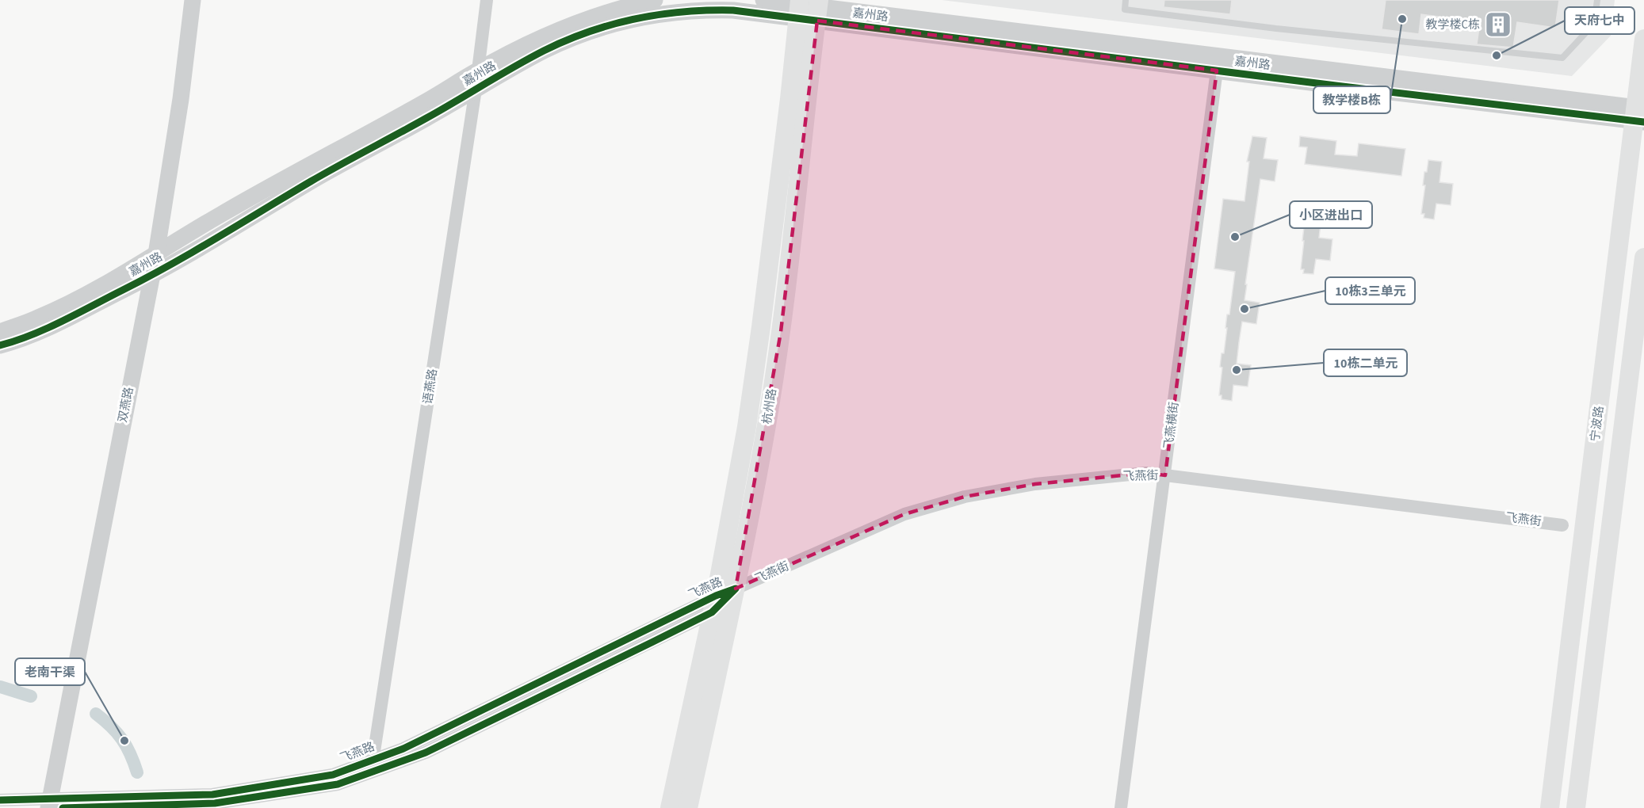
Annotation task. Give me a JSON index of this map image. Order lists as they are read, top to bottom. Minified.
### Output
{"streets":{"main road":["杭州路","宁波路"],"street":["嘉州路","语燕路","双燕路","飞燕横街","飞燕街","飞燕路"]},"crossings":[["嘉州路","语燕路"],["嘉州路","双燕路"],["嘉州路","杭州路"],["嘉州路","宁波路"],["嘉州路","飞燕横街"],["语燕路","飞燕路"],["双燕路","飞燕路"],["杭州路","飞燕街"],["杭州路","飞燕路"],["飞燕横街","飞燕街"],["飞燕街","飞燕路"]],"places":{"other":["教学楼B栋","天府七中","小区进出口","10栋3三单元","10栋二单元","老南干渠"],"building":["教学楼C栋"]}}
